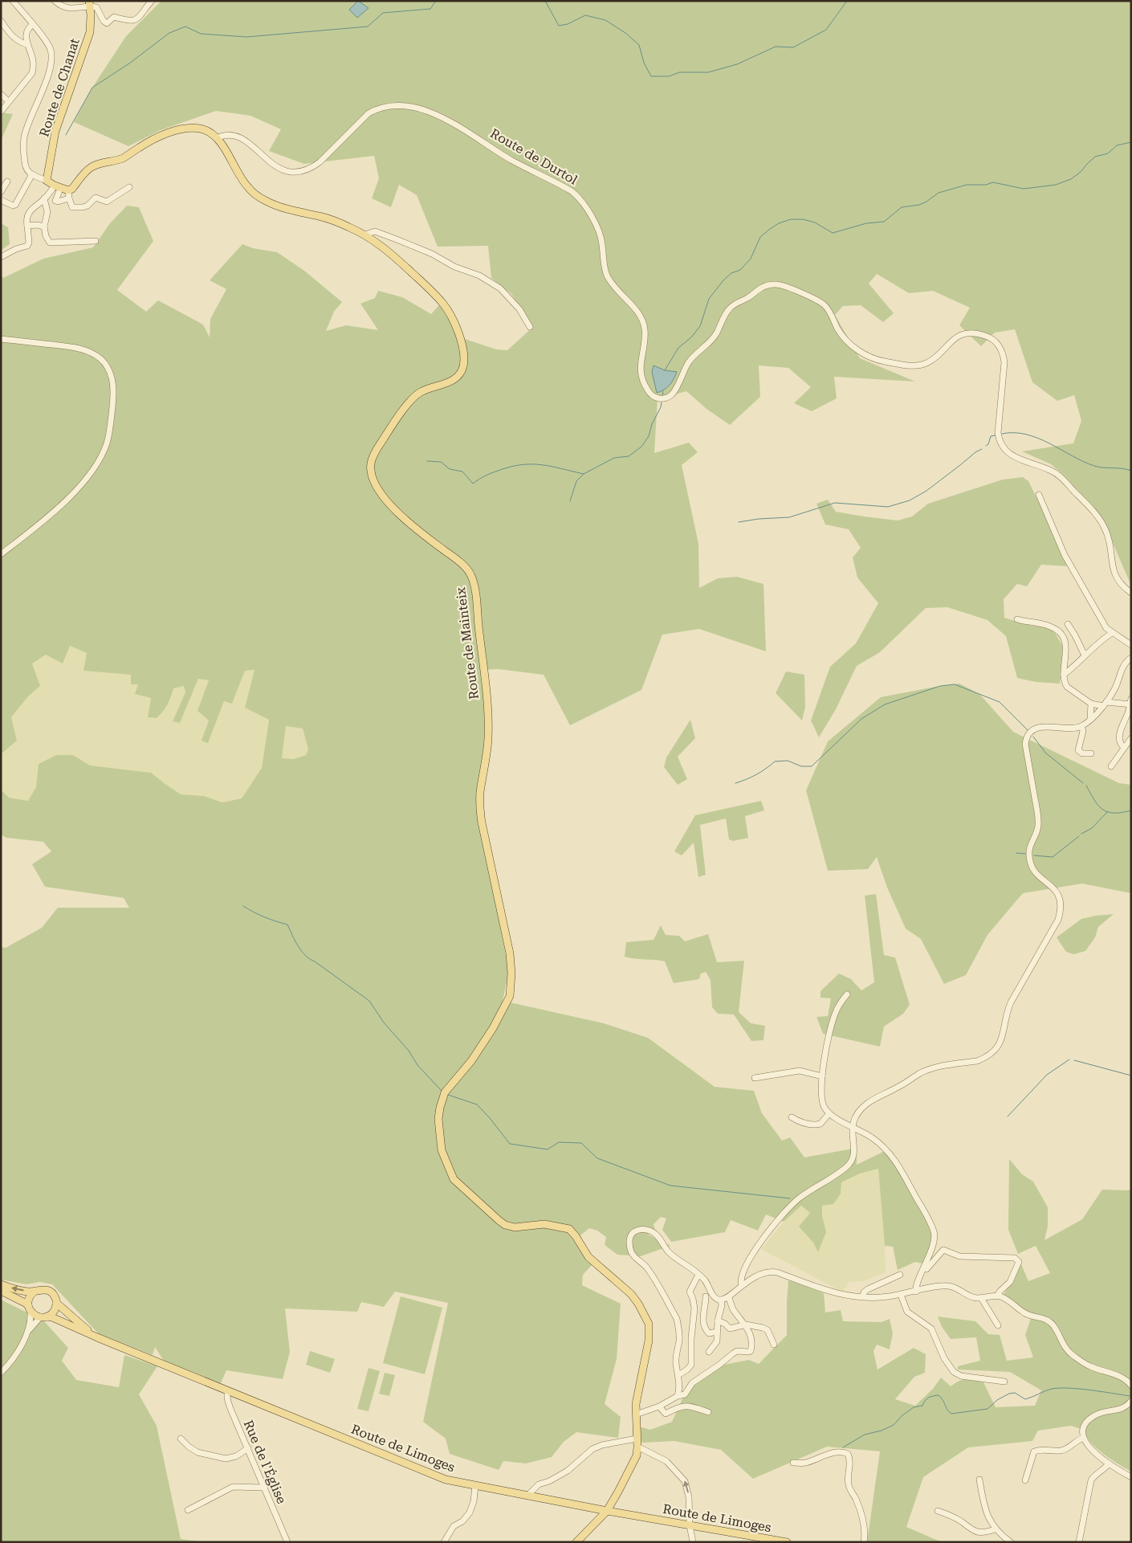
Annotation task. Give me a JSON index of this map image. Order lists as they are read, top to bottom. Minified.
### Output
{"streets":{"main road":["Route de Chanat","Route de Mainteix","Route de Limoges"],"street":["Route de Durtol","Rue de l'Église"]},"crossings":[["Route de Durtol","Route de Mainteix"],["Route de Limoges","Rue de l'Église"]]}
